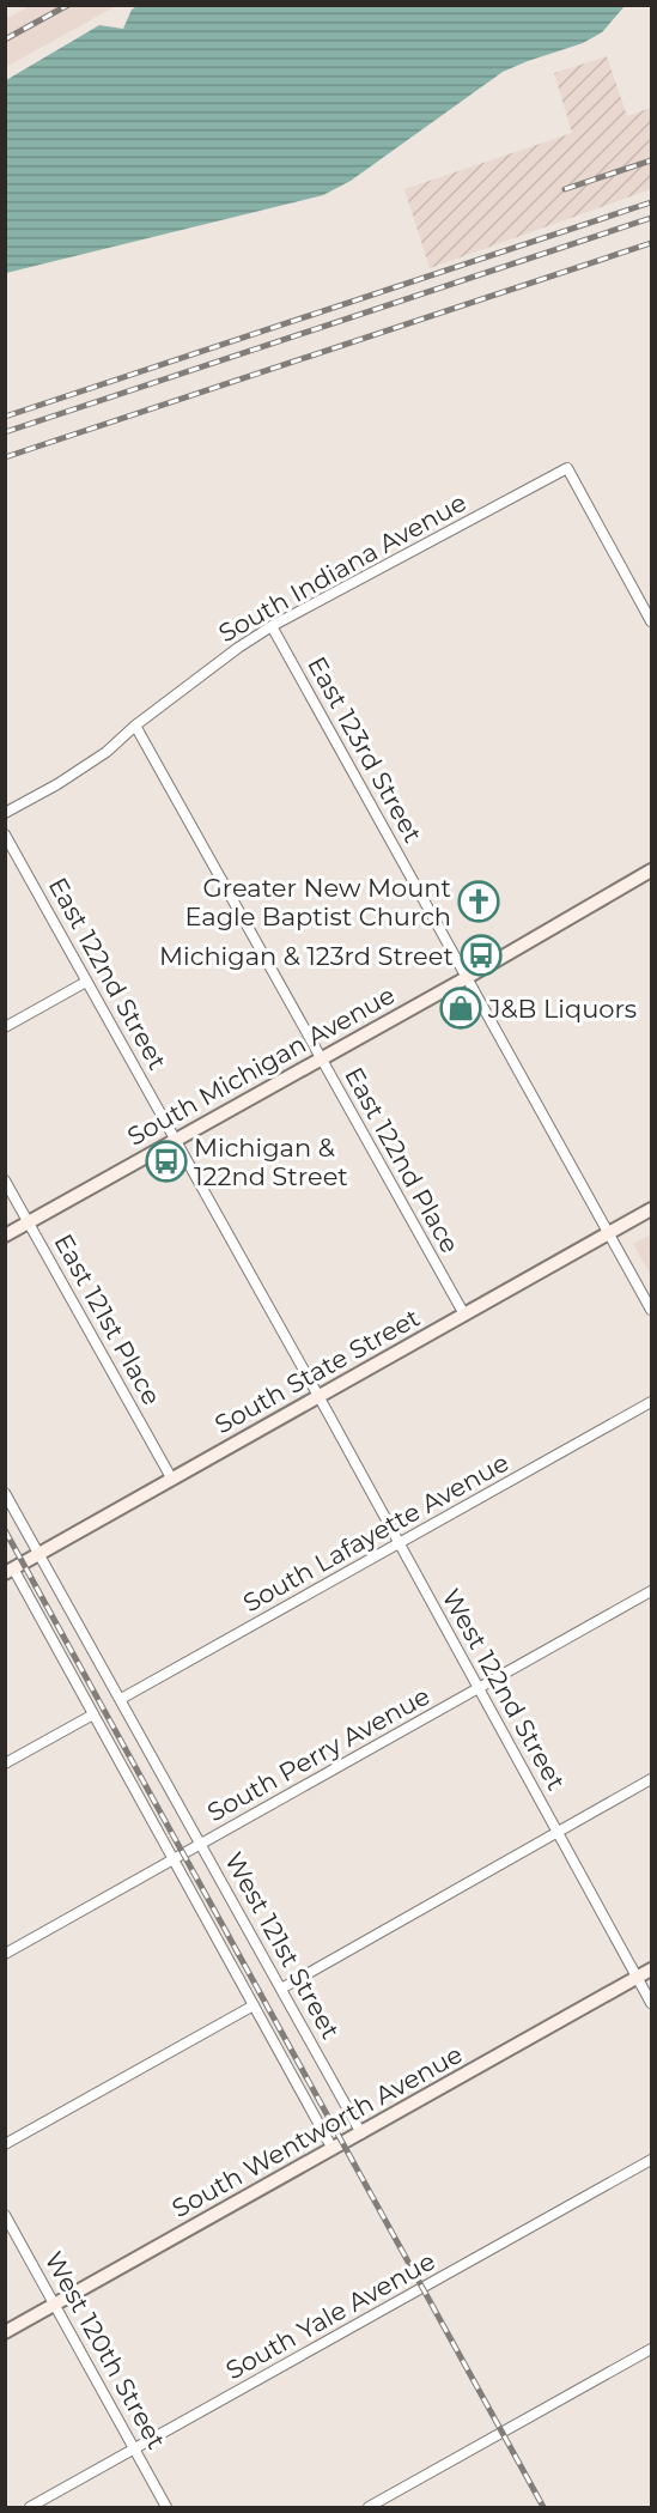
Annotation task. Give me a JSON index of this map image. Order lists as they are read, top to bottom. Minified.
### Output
{"streets":{"street":["South Indiana Avenue","East 123rd Street","East 122nd Street","South Michigan Avenue","East 122nd Place","East 121st Place","South State Street","South Lafayette Avenue","West 122nd Street","South Perry Avenue","West 121st Street","South Wentworth Avenue","South Yale Avenue","West 120th Street"]},"crossings":[["South Indiana Avenue","East 123rd Street"],["South Indiana Avenue","East 122nd Place"],["East 123rd Street","South Michigan Avenue"],["East 123rd Street","South State Street"],["East 122nd Street","South Michigan Avenue"],["East 122nd Street","South State Street"],["East 122nd Street","West 122nd Street"],["South Michigan Avenue","East 122nd Place"],["South Michigan Avenue","East 121st Place"],["East 122nd Place","South State Street"],["East 121st Place","South State Street"],["South State Street","West 122nd Street"],["South State Street","West 121st Street"],["South Lafayette Avenue","West 122nd Street"],["South Lafayette Avenue","West 121st Street"],["West 122nd Street","South Perry Avenue"],["West 122nd Street","South Wentworth Avenue"],["South Perry Avenue","West 121st Street"],["West 121st Street","South Wentworth Avenue"],["South Wentworth Avenue","West 120th Street"],["South Yale Avenue","West 120th Street"]],"places":{"church":["Greater New Mount Eagle Baptist Church"],"bus stop":["Michigan & 123rd Street","Michigan & 122nd Street"],"shop":["J&B Liquors"]}}
